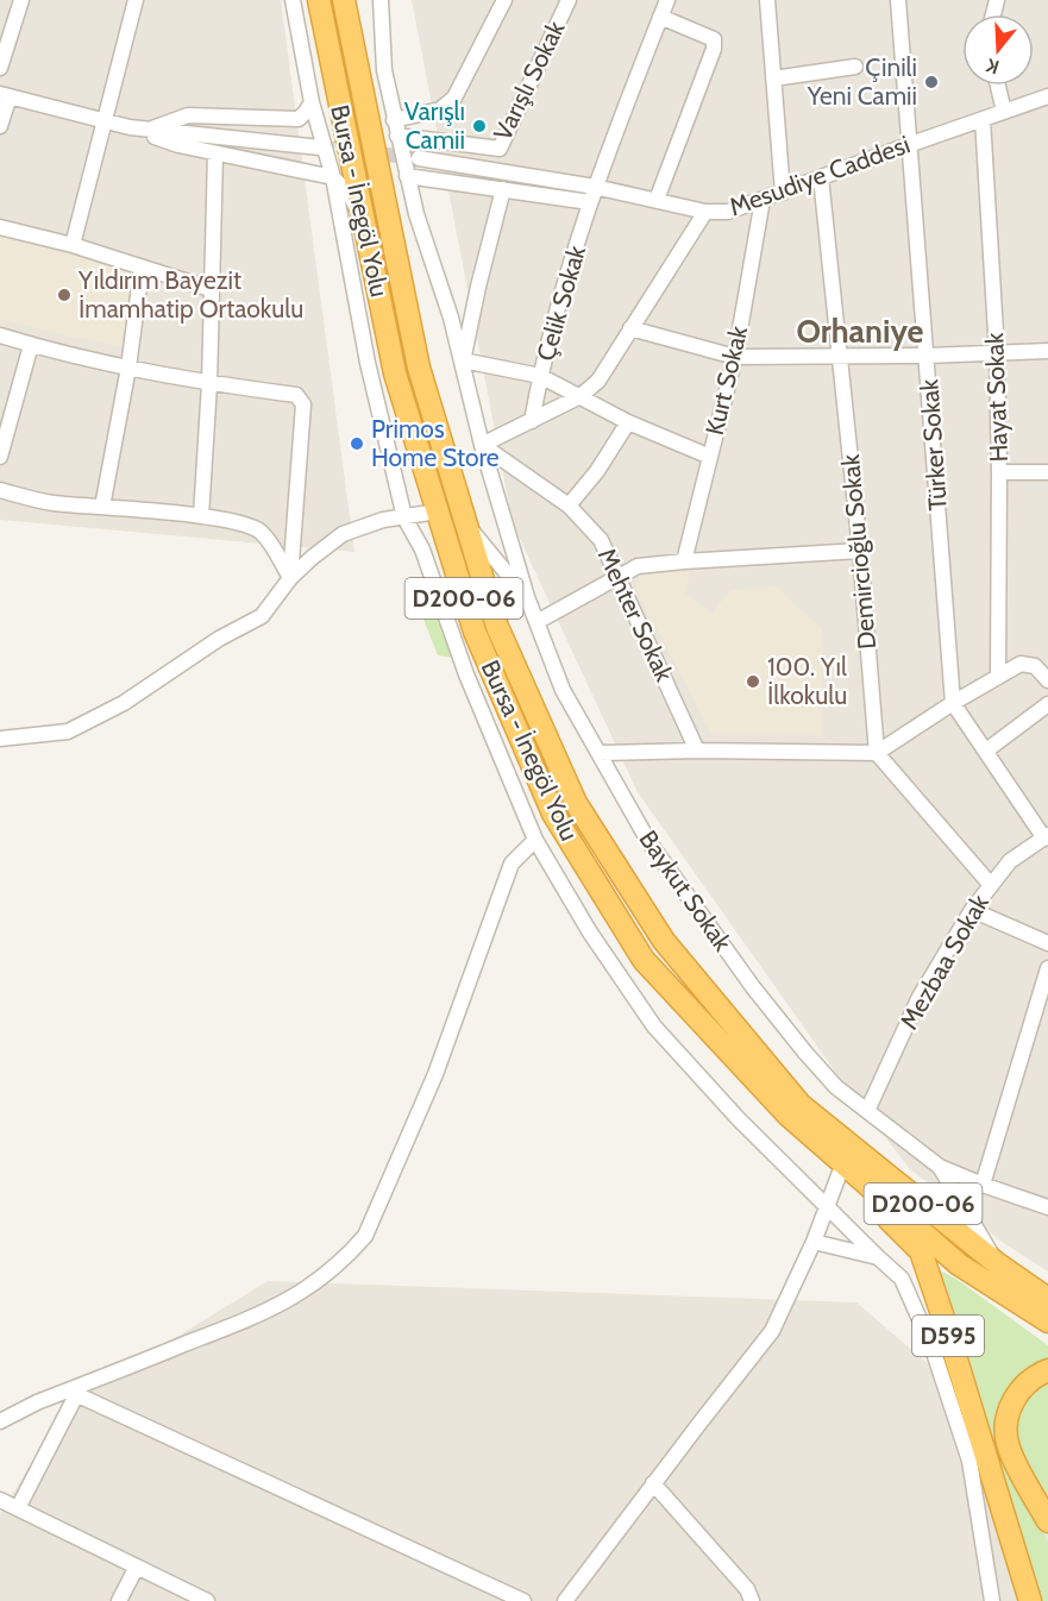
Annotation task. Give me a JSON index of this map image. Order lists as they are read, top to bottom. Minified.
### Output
{"streets":{"highway":["Bursa - İnegöl Yolu","D200-06","D595"],"street":["Varışlı Sokak","Mesudiye Caddesi","Çelik Sokak","Kurt Sokak","Hayat Sokak","Türker Sokak","Demircioğlu Sokak","Mehter Sokak","Baykut Sokak","Mezbaa Sokak"]},"crossings":[["Varışlı Sokak","Baykut Sokak"],["Mesudiye Caddesi","Çelik Sokak"],["Mesudiye Caddesi","Kurt Sokak"],["Mesudiye Caddesi","Hayat Sokak"],["Mesudiye Caddesi","Türker Sokak"],["Mesudiye Caddesi","Demircioğlu Sokak"],["Bursa - İnegöl Yolu","D595"],["Mehter Sokak","Baykut Sokak"],["Baykut Sokak","Mezbaa Sokak"]],"districts":["Orhaniye"],"places":["Çinili Yeni Camii","Varışlı Camii","Yıldırım Bayezit İmamhatip Ortaokulu","Primos Home Store","100. Yıl İlkokulu"],"north":"bottom"}
